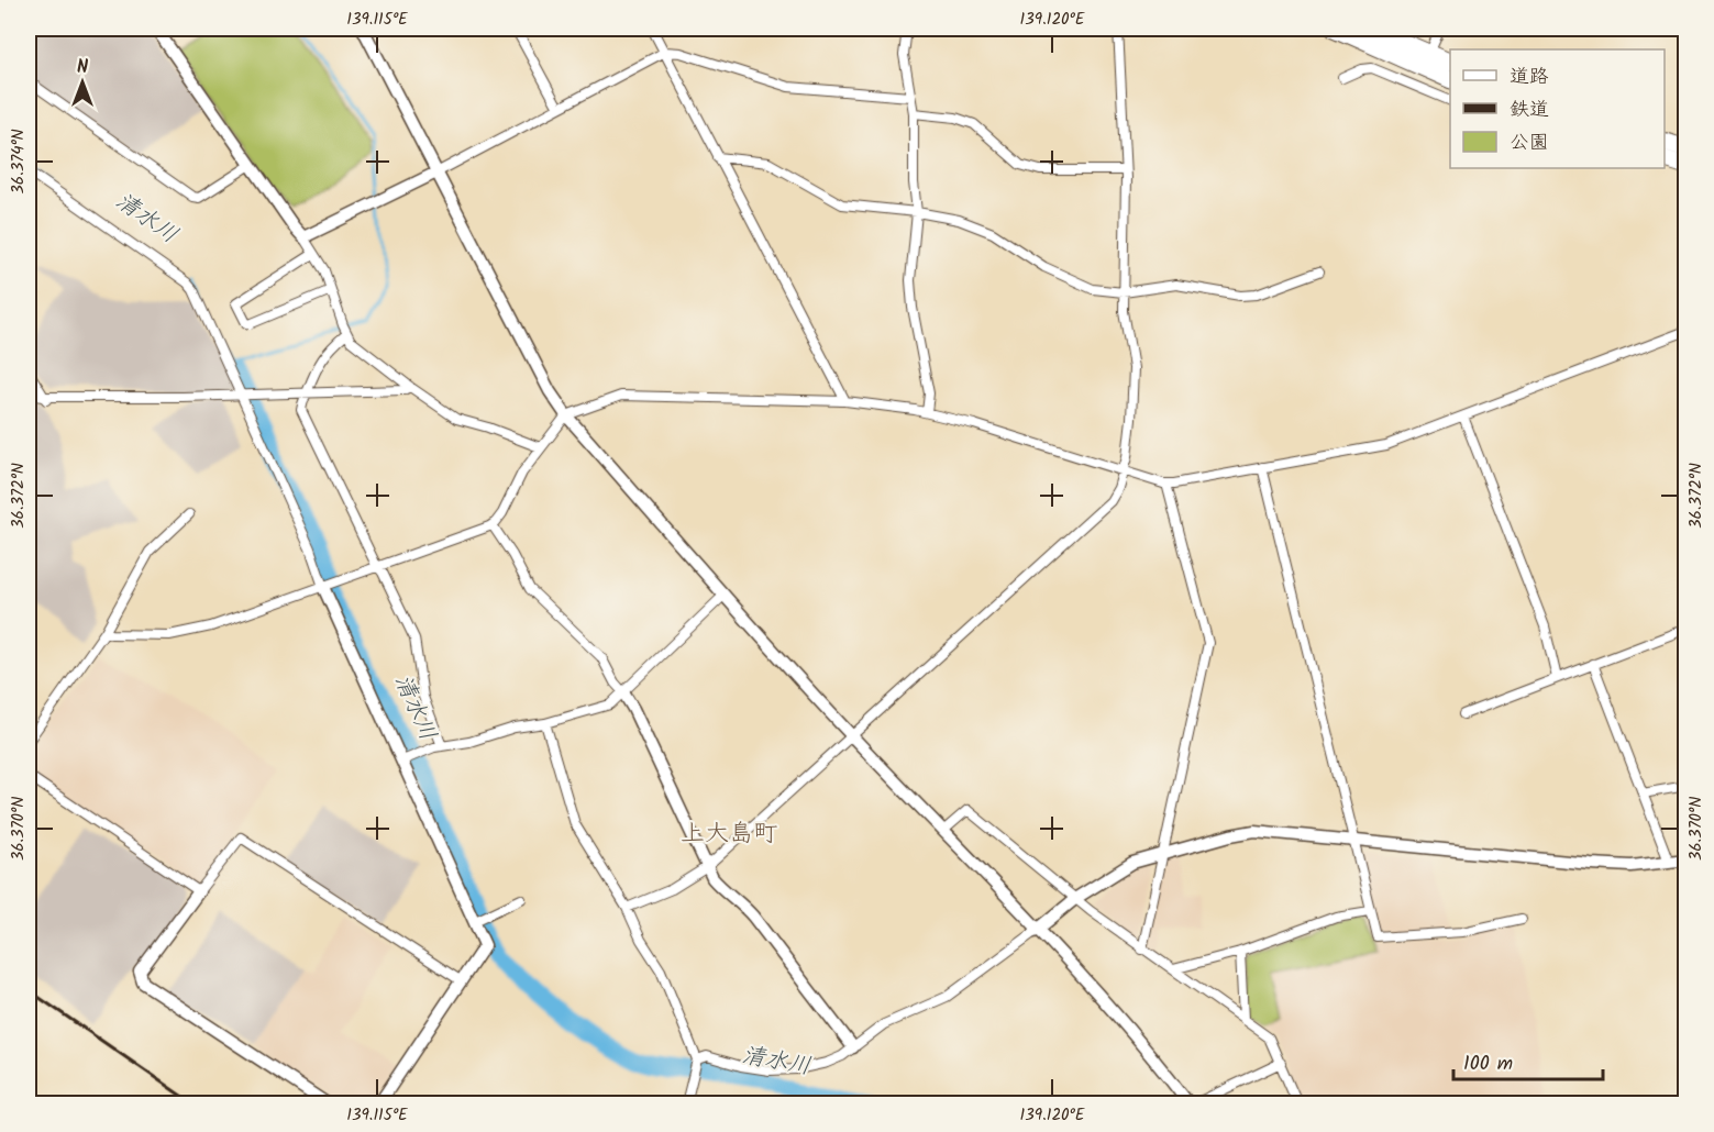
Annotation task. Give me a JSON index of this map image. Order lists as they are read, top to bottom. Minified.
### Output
{"districts":["上大島町"],"water":["清水川"],"legend":["道路","鉄道","公園"],"scale_bar":"100 m","north":"top","coordinates":["139.115°E","139.120°E","36.374°N","36.372°N","36.370°N"]}
